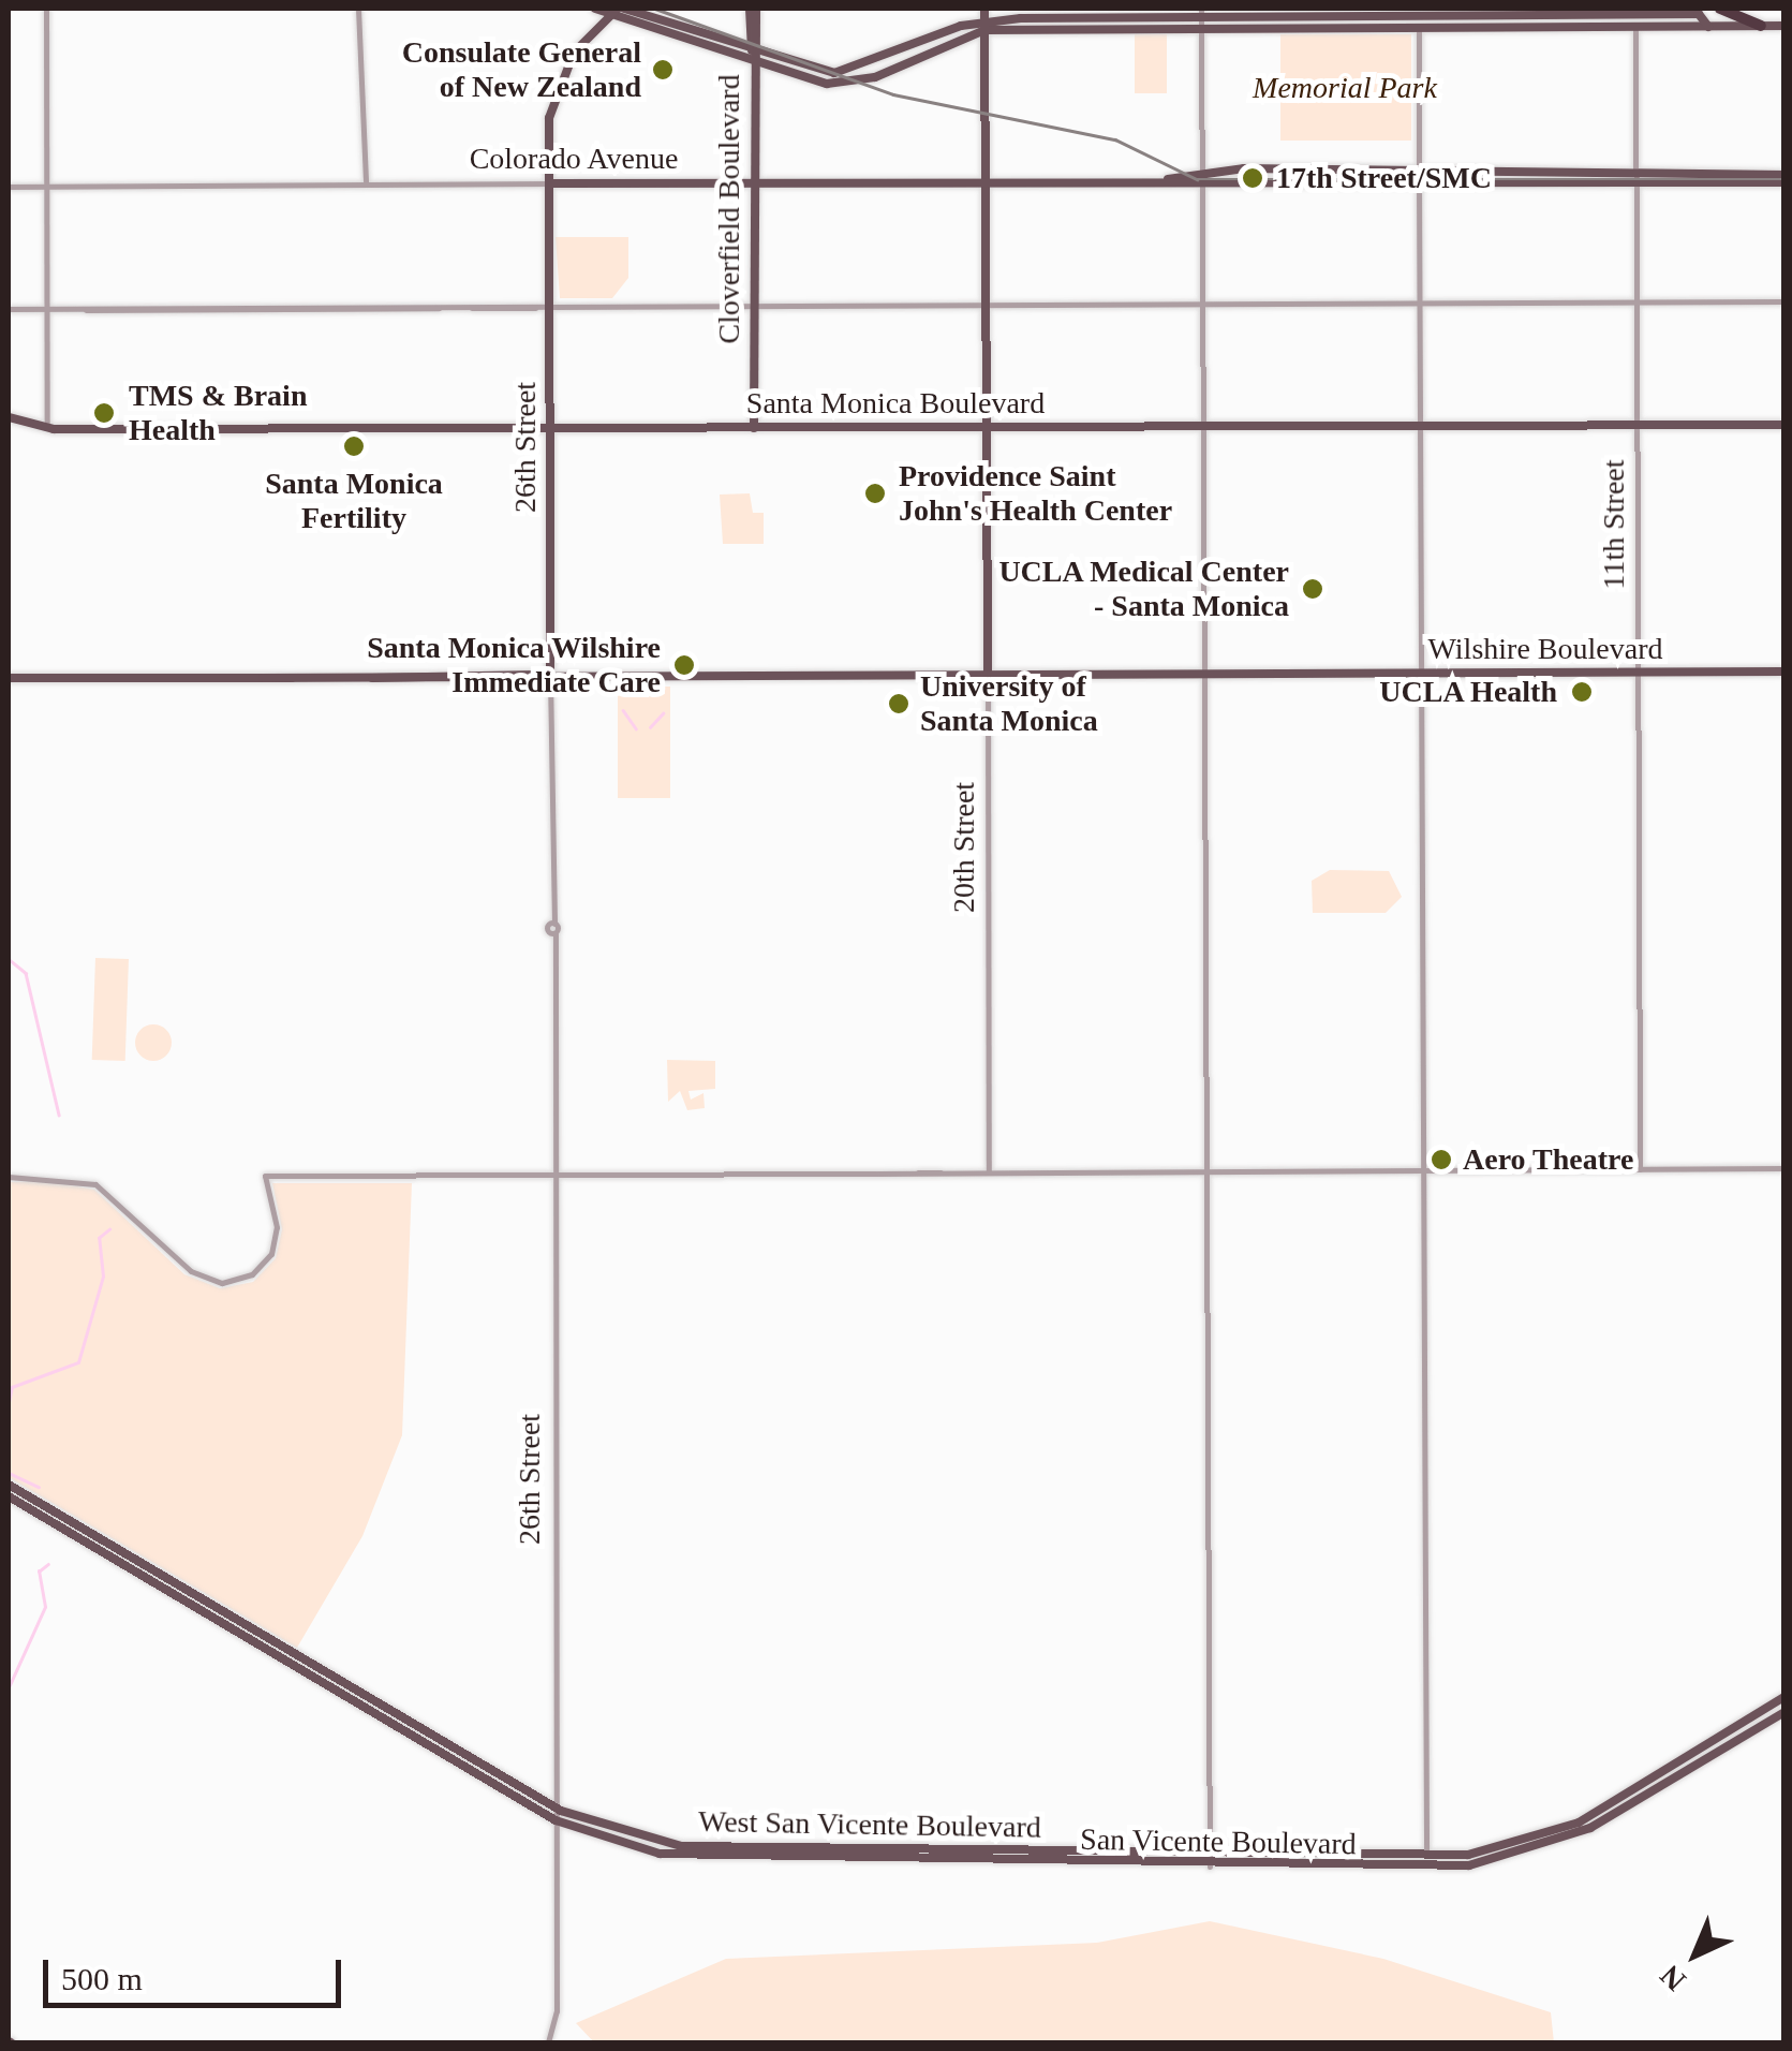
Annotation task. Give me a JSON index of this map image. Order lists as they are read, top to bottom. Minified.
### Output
{"streets":{"main road":["Colorado Avenue","Cloverfield Boulevard","Santa Monica Boulevard","26th Street","Wilshire Boulevard","20th Street","West San Vicente Boulevard","San Vicente Boulevard"],"street":["11th Street"]},"crossings":[["Colorado Avenue","Cloverfield Boulevard"],["Colorado Avenue","26th Street"],["Colorado Avenue","11th Street"],["Colorado Avenue","20th Street"],["Cloverfield Boulevard","Santa Monica Boulevard"],["Santa Monica Boulevard","26th Street"],["Santa Monica Boulevard","11th Street"],["Santa Monica Boulevard","20th Street"],["26th Street","Wilshire Boulevard"],["26th Street","West San Vicente Boulevard"],["26th Street","San Vicente Boulevard"],["11th Street","Wilshire Boulevard"],["Wilshire Boulevard","20th Street"],["West San Vicente Boulevard","San Vicente Boulevard"]],"parks":["Memorial Park"],"places":["Consulate General of New Zealand","17th Street/SMC","TMS & Brain Health","Santa Monica Fertility","Providence Saint John's Health Center","UCLA Medical Center - Santa Monica","Santa Monica Wilshire Immediate Care","UCLA Health","University of Santa Monica","Aero Theatre"],"scale_bar":"500 m","north":"bottom left"}
